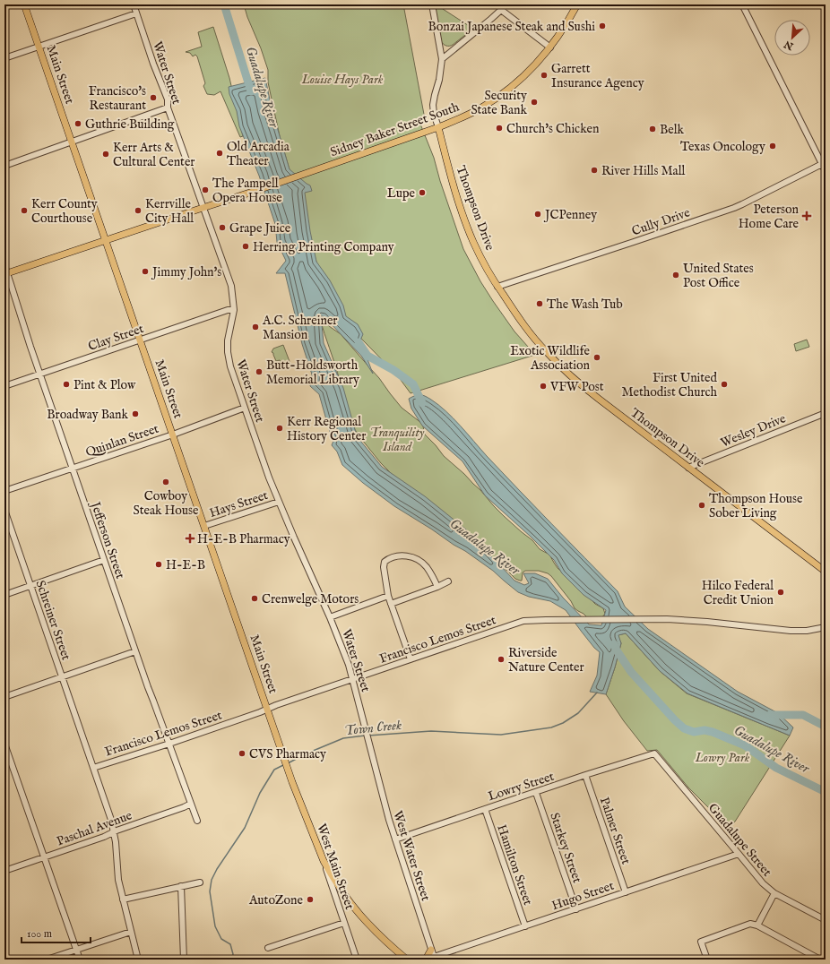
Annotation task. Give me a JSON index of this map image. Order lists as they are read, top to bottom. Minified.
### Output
{"streets":{"main road":["Main Street","Sidney Baker Street South","Thompson Drive","West Main Street"],"street":["Water Street","Cully Drive","Clay Street","Wesley Drive","Quinlan Street","Hays Street","Jefferson Street","Schreiner Street","Francisco Lemos Street","Lowry Street","Paschal Avenue","Palmer Street","Guadalupe Street","Starkey Street","West Water Street","Hamilton Street","Hugo Street"]},"crossings":[["Water Street","Sidney Baker Street South"],["Water Street","Clay Street"],["Water Street","Quinlan Street"],["Water Street","Hays Street"],["Water Street","Francisco Lemos Street"],["Water Street","West Water Street"],["Main Street","Sidney Baker Street South"],["Main Street","Clay Street"],["Main Street","Quinlan Street"],["Main Street","Hays Street"],["Main Street","Francisco Lemos Street"],["Main Street","West Main Street"],["Sidney Baker Street South","Thompson Drive"],["Sidney Baker Street South","Jefferson Street"],["Thompson Drive","Cully Drive"],["Thompson Drive","Wesley Drive"],["Clay Street","Jefferson Street"],["Quinlan Street","Jefferson Street"],["Jefferson Street","Francisco Lemos Street"],["Jefferson Street","Paschal Avenue"],["Schreiner Street","Francisco Lemos Street"],["Schreiner Street","Paschal Avenue"],["Lowry Street","Palmer Street"],["Lowry Street","Guadalupe Street"],["Lowry Street","Starkey Street"],["Lowry Street","West Water Street"],["Lowry Street","Hamilton Street"],["Palmer Street","Hugo Street"],["Guadalupe Street","Hugo Street"],["Starkey Street","Hugo Street"],["West Water Street","Hugo Street"],["Hamilton Street","Hugo Street"]],"water":["Guadalupe River","Town Creek"],"parks":["Louise Hays Park","Tranquility Island","Lowry Park"],"places":{"other":["Bonzai Japanese Steak and Sushi","Garrett Insurance Agency","Francisco's Restaurant","Security State Bank","Guthrie Building","Church's Chicken","Belk","Texas Oncology","Old Arcadia Theater","Kerr Arts & Cultural Center","River Hills Mall","The Pampell Opera House","Lupe","Kerr County Courthouse","Kerrville City Hall","JCPenney","Grape Juice","Herring Printing Company","Jimmy John's","United States Post Office","The Wash Tub","A.C. Schreiner Mansion","Exotic Wildlife Association","Butt-Holdsworth Memorial Library","Pint & Plow","First United Methodist Church","VFW Post","Broadway Bank","Kerr Regional History Center","Cowboy Steak House","Thompson House Sober Living","H-E-B","Hilco Federal Credit Union","Crenwelge Motors","Riverside Nature Center","CVS Pharmacy","AutoZone"],"health":["Peterson Home Care","H-E-B Pharmacy"]},"scale_bar":"100 m","north":"bottom left"}
